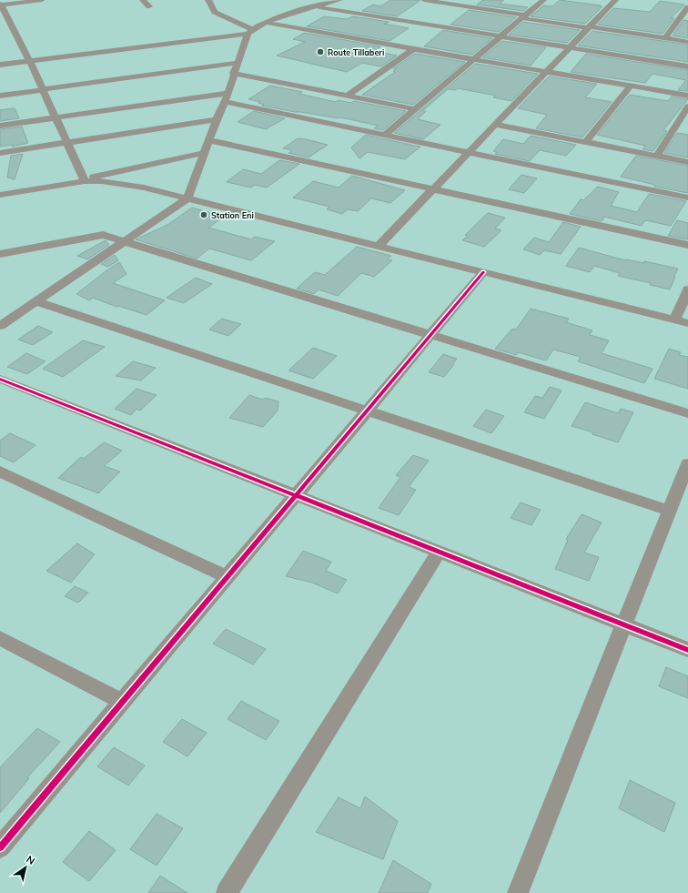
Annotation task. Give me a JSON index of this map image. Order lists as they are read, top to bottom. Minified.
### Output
{"places":["Route Tillaberi","Station Eni"],"north":"top right"}
